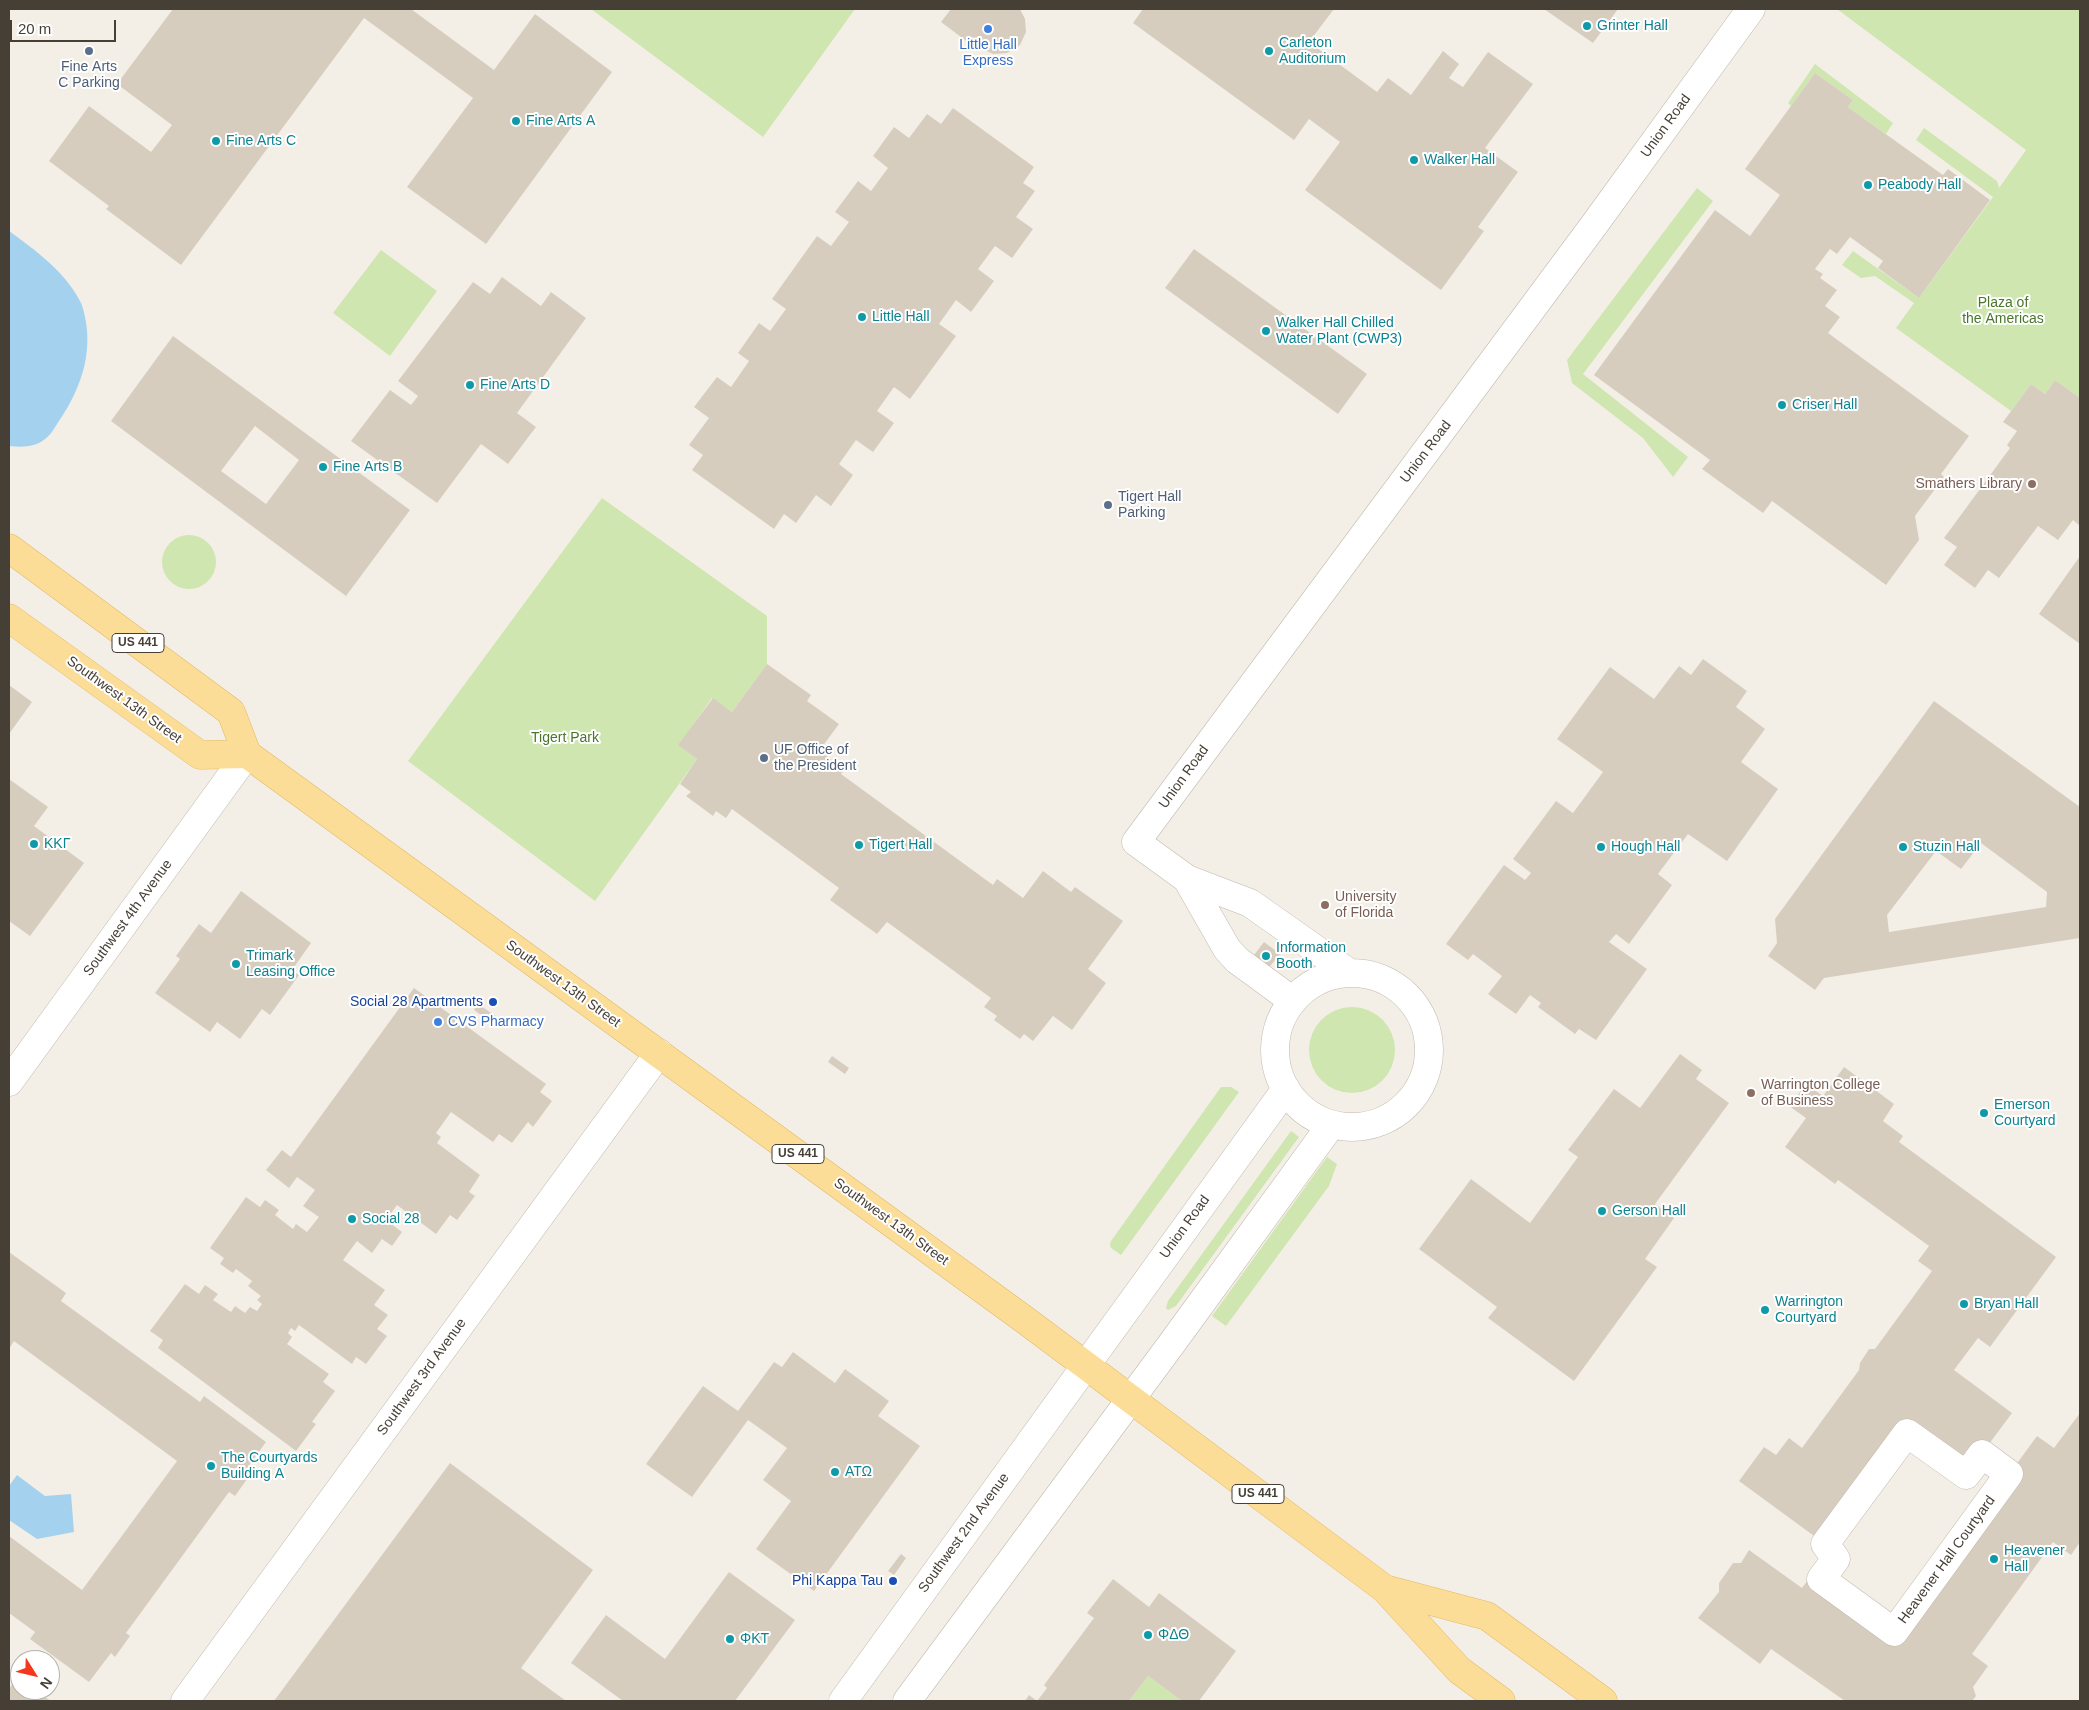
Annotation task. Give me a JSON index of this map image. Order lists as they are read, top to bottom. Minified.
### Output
{"streets":{"main road":["US 441","Southwest 13th Street"],"street":["Union Road","Southwest 4th Avenue","Southwest 3rd Avenue","Southwest 2nd Avenue","Heavener Hall Courtyard"]},"crossings":[["Union Road","Southwest 13th Street"],["Union Road","Southwest 2nd Avenue"],["US 441","Southwest 13th Street"],["US 441","Southwest 4th Avenue"],["Southwest 13th Street","Southwest 4th Avenue"],["Southwest 13th Street","Southwest 3rd Avenue"],["Southwest 13th Street","Southwest 2nd Avenue"]],"parks":["Plaza of the Americas","Tigert Park"],"places":["Grinter Hall","Little Hall Express","Fine Arts C Parking","Carleton Auditorium","Fine Arts A","Fine Arts C","Walker Hall","Peabody Hall","Little Hall","Walker Hall Chilled Water Plant (CWP3)","Fine Arts D","Criser Hall","Fine Arts B","Smathers Library","Tigert Hall Parking","UF Office of the President","ΚΚΓ","Tigert Hall","Hough Hall","Stuzin Hall","University of Florida","Information Booth","Trimark Leasing Office","Social 28 Apartments","CVS Pharmacy","Warrington College of Business","Emerson Courtyard","Gerson Hall","Social 28","Bryan Hall","Warrington Courtyard","The Courtyards Building A","ΑΤΩ","Heavener Hall","Phi Kappa Tau","ΦΔΘ","ΦΚΤ"],"scale_bar":"20 m","north":"bottom right"}
